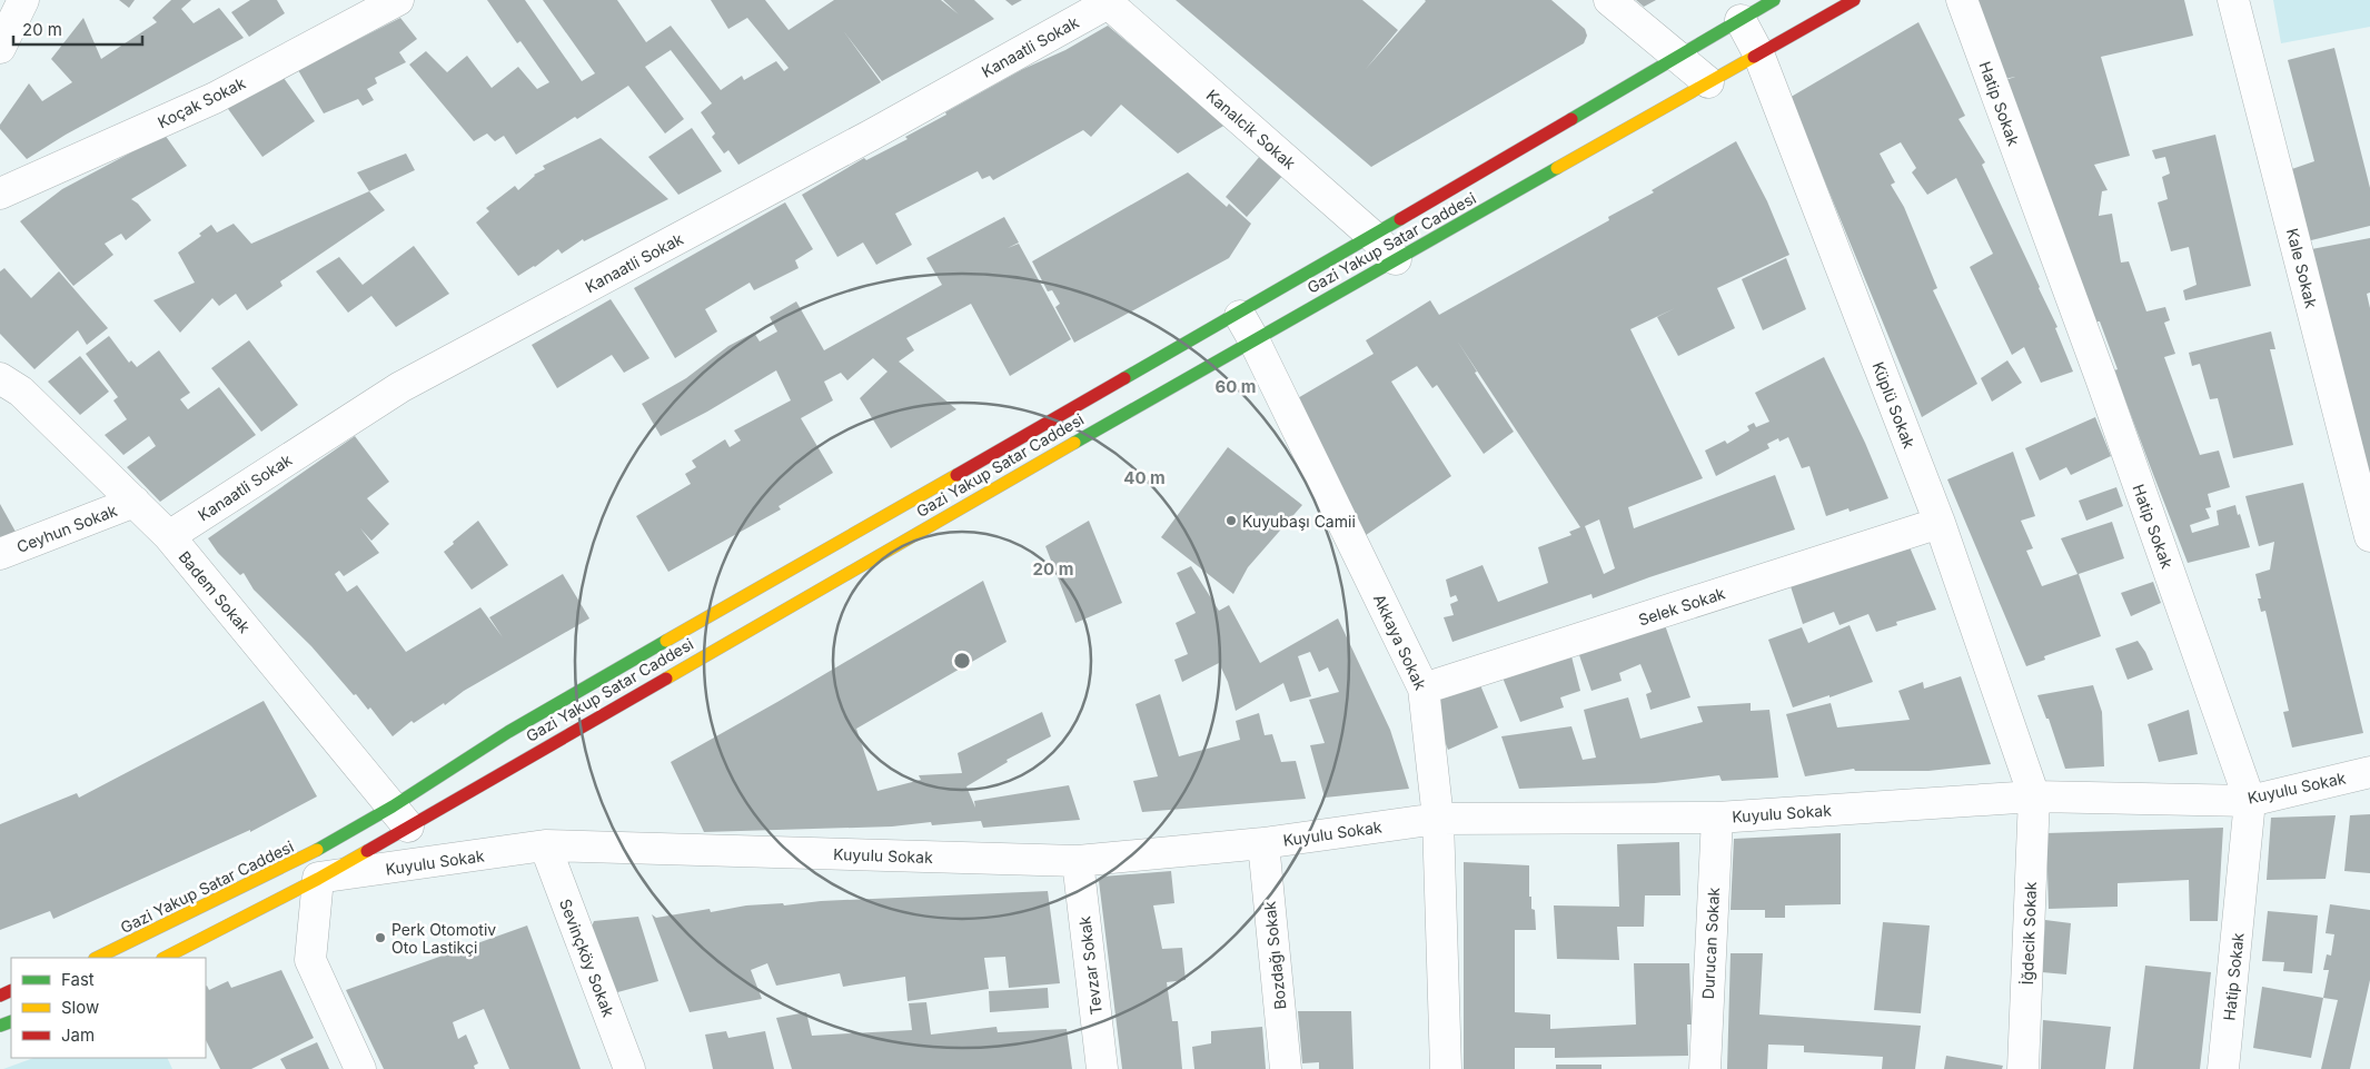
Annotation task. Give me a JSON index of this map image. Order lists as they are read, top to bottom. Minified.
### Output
{"streets":{"main road":["Gazi Yakup Satar Caddesi"],"street":["Kanaatli Sokak","Koçak Sokak","Hatip Sokak","Kanalcik Sokak","Kale Sokak","Küplü Sokak","Ceyhun Sokak","Badem Sokak","Selek Sokak","Akkaya Sokak","Kuyulu Sokak","İğdecik Sokak","Durucan Sokak","Bozdağı Sokak","Sevinçköy Sokak","Tevzar Sokak"]},"crossings":[["Kanaatli Sokak","Kanalcik Sokak"],["Kanaatli Sokak","Badem Sokak"],["Hatip Sokak","Kuyulu Sokak"],["Kanalcik Sokak","Gazi Yakup Satar Caddesi"],["Gazi Yakup Satar Caddesi","Küplü Sokak"],["Gazi Yakup Satar Caddesi","Badem Sokak"],["Gazi Yakup Satar Caddesi","Akkaya Sokak"],["Gazi Yakup Satar Caddesi","Kuyulu Sokak"],["Küplü Sokak","Selek Sokak"],["Küplü Sokak","Kuyulu Sokak"],["Küplü Sokak","İğdecik Sokak"],["Ceyhun Sokak","Badem Sokak"],["Selek Sokak","Akkaya Sokak"],["Akkaya Sokak","Kuyulu Sokak"],["Kuyulu Sokak","İğdecik Sokak"],["Kuyulu Sokak","Durucan Sokak"],["Kuyulu Sokak","Bozdağı Sokak"],["Kuyulu Sokak","Sevinçköy Sokak"],["Kuyulu Sokak","Tevzar Sokak"]],"places":["Kuyubaşı Camii","Perk Otomotiv Oto Lastikçi"],"legend":["Fast","Slow","Jam"],"scale_bar":"20 m","rings":["60 m","40 m","20 m"]}
